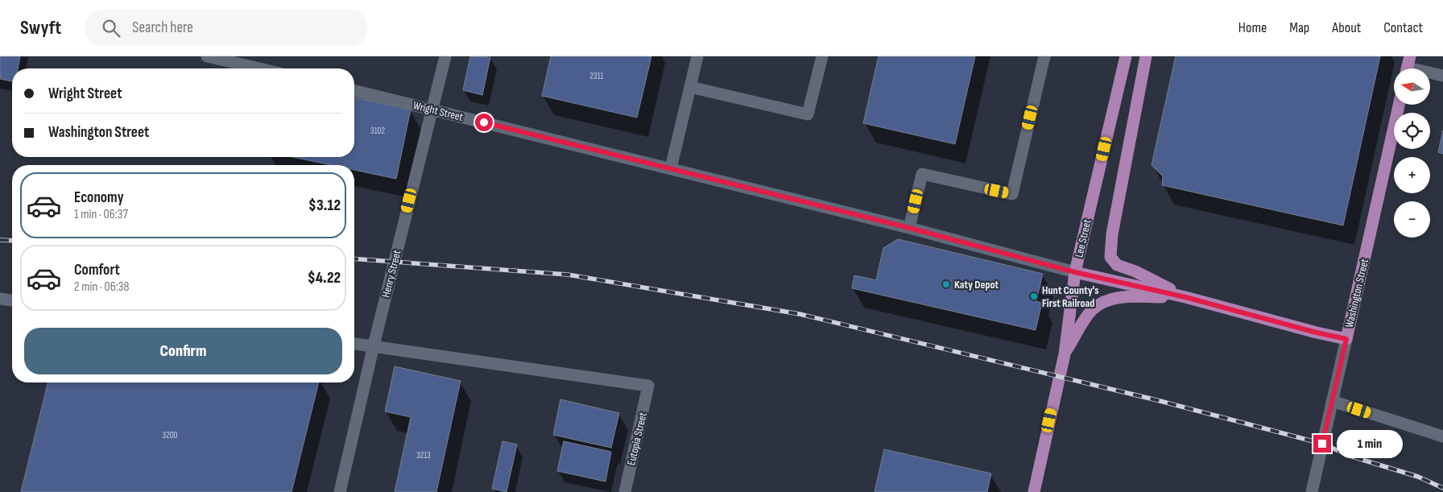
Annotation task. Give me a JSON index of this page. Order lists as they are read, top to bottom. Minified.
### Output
{"streets":{"main road":["Wright Street","Lee Street","Washington Street"],"street":["Henry Street","Eutopia Street"]},"crossings":[["Wright Street","Lee Street"],["Wright Street","Henry Street"],["Wright Street","Washington Street"],["Henry Street","Eutopia Street"]],"places":["Katy Depot","Hunt County's First Railroad"],"house_numbers":["2311","3102","3200","3213"],"north":"left","page":{"header":"Swyft","search":"Search here","nav":["Home","Map","About","Contact"],"map_buttons":["+","−"],"banner":["Wright Street","Washington Street"],"list":[{"name":"Economy","note":"1 min · 06:37","value":"$3.12"},{"name":"Comfort","note":"2 min · 06:38","value":"$4.22"}],"buttons":"Confirm","bubble":"1 min"}}
